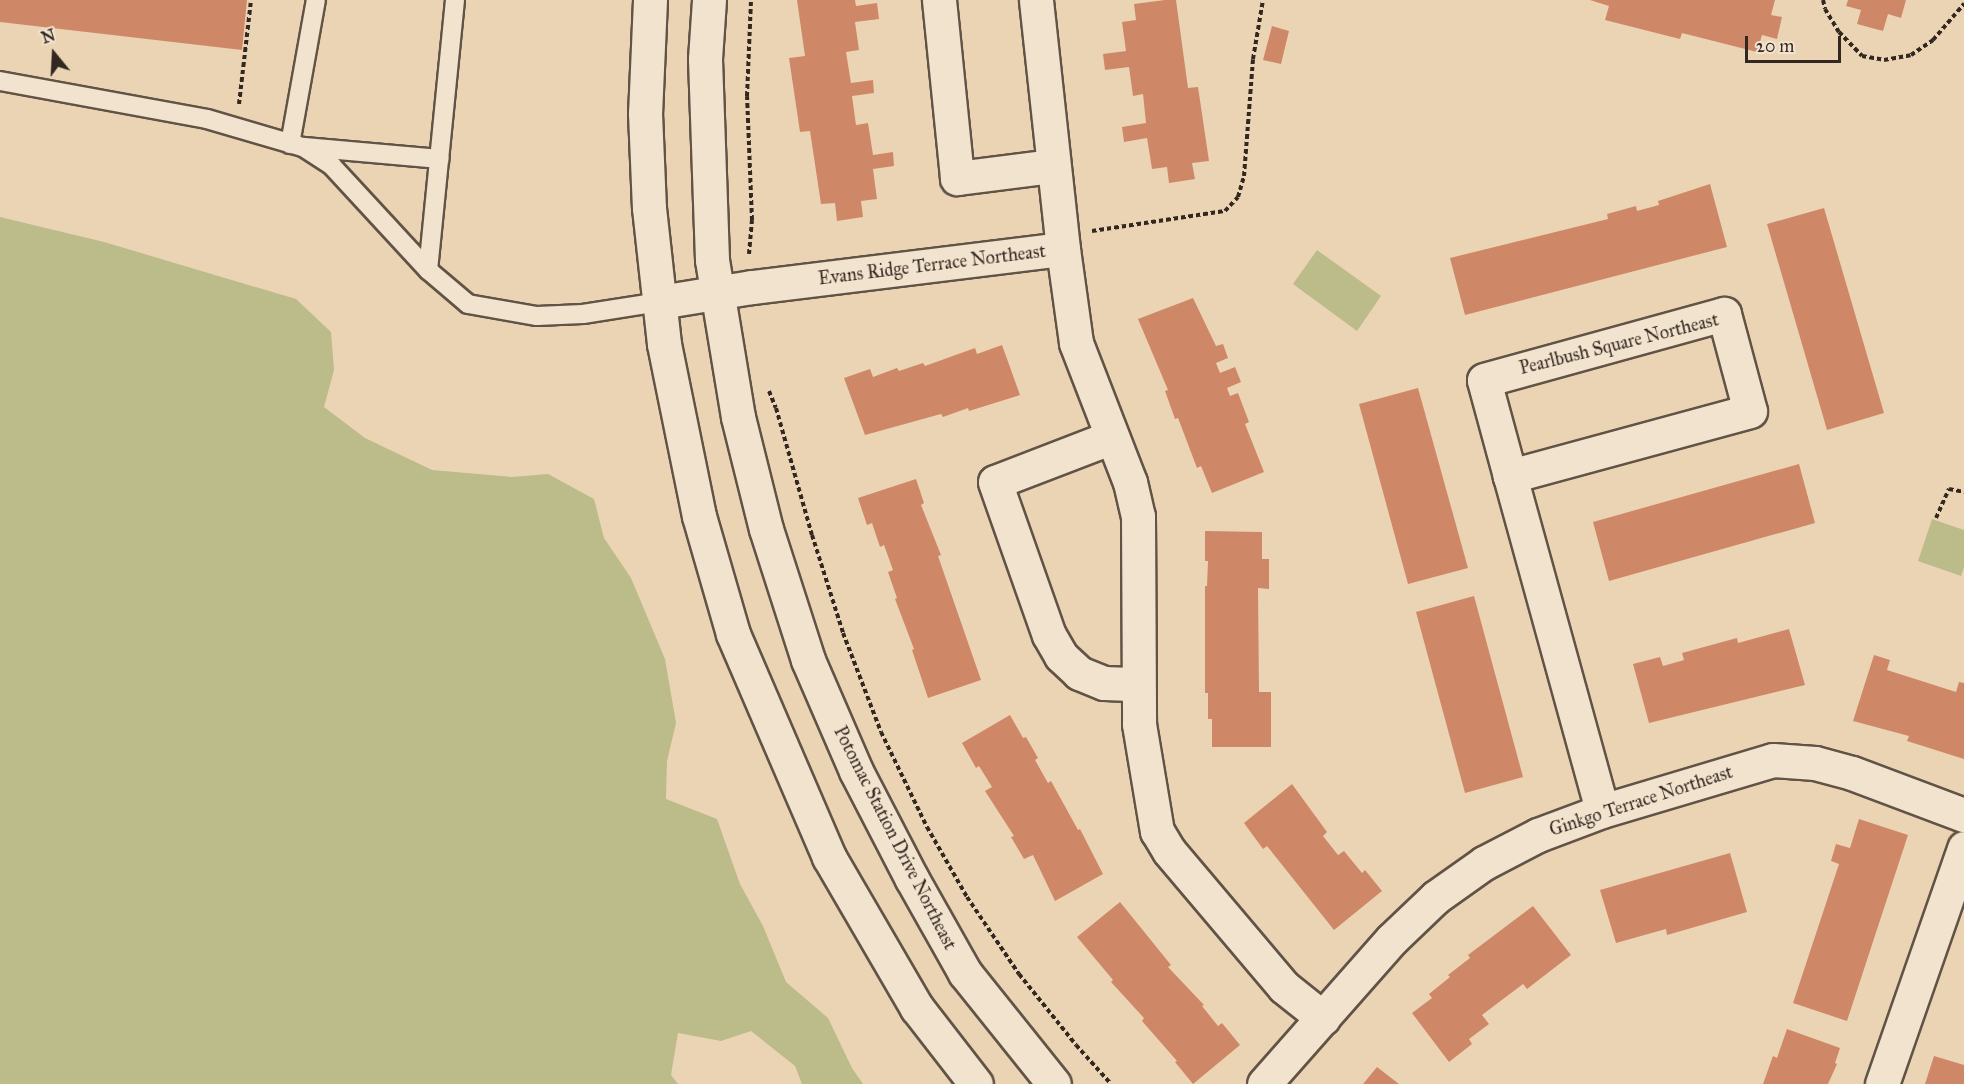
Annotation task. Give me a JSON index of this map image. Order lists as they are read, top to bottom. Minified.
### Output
{"streets":{"street":["Evans Ridge Terrace Northeast","Pearlbush Square Northeast","Ginkgo Terrace Northeast","Potomac Station Drive Northeast"]},"crossings":[["Evans Ridge Terrace Northeast","Potomac Station Drive Northeast"],["Pearlbush Square Northeast","Ginkgo Terrace Northeast"]],"scale_bar":"20 m","north":"top"}
